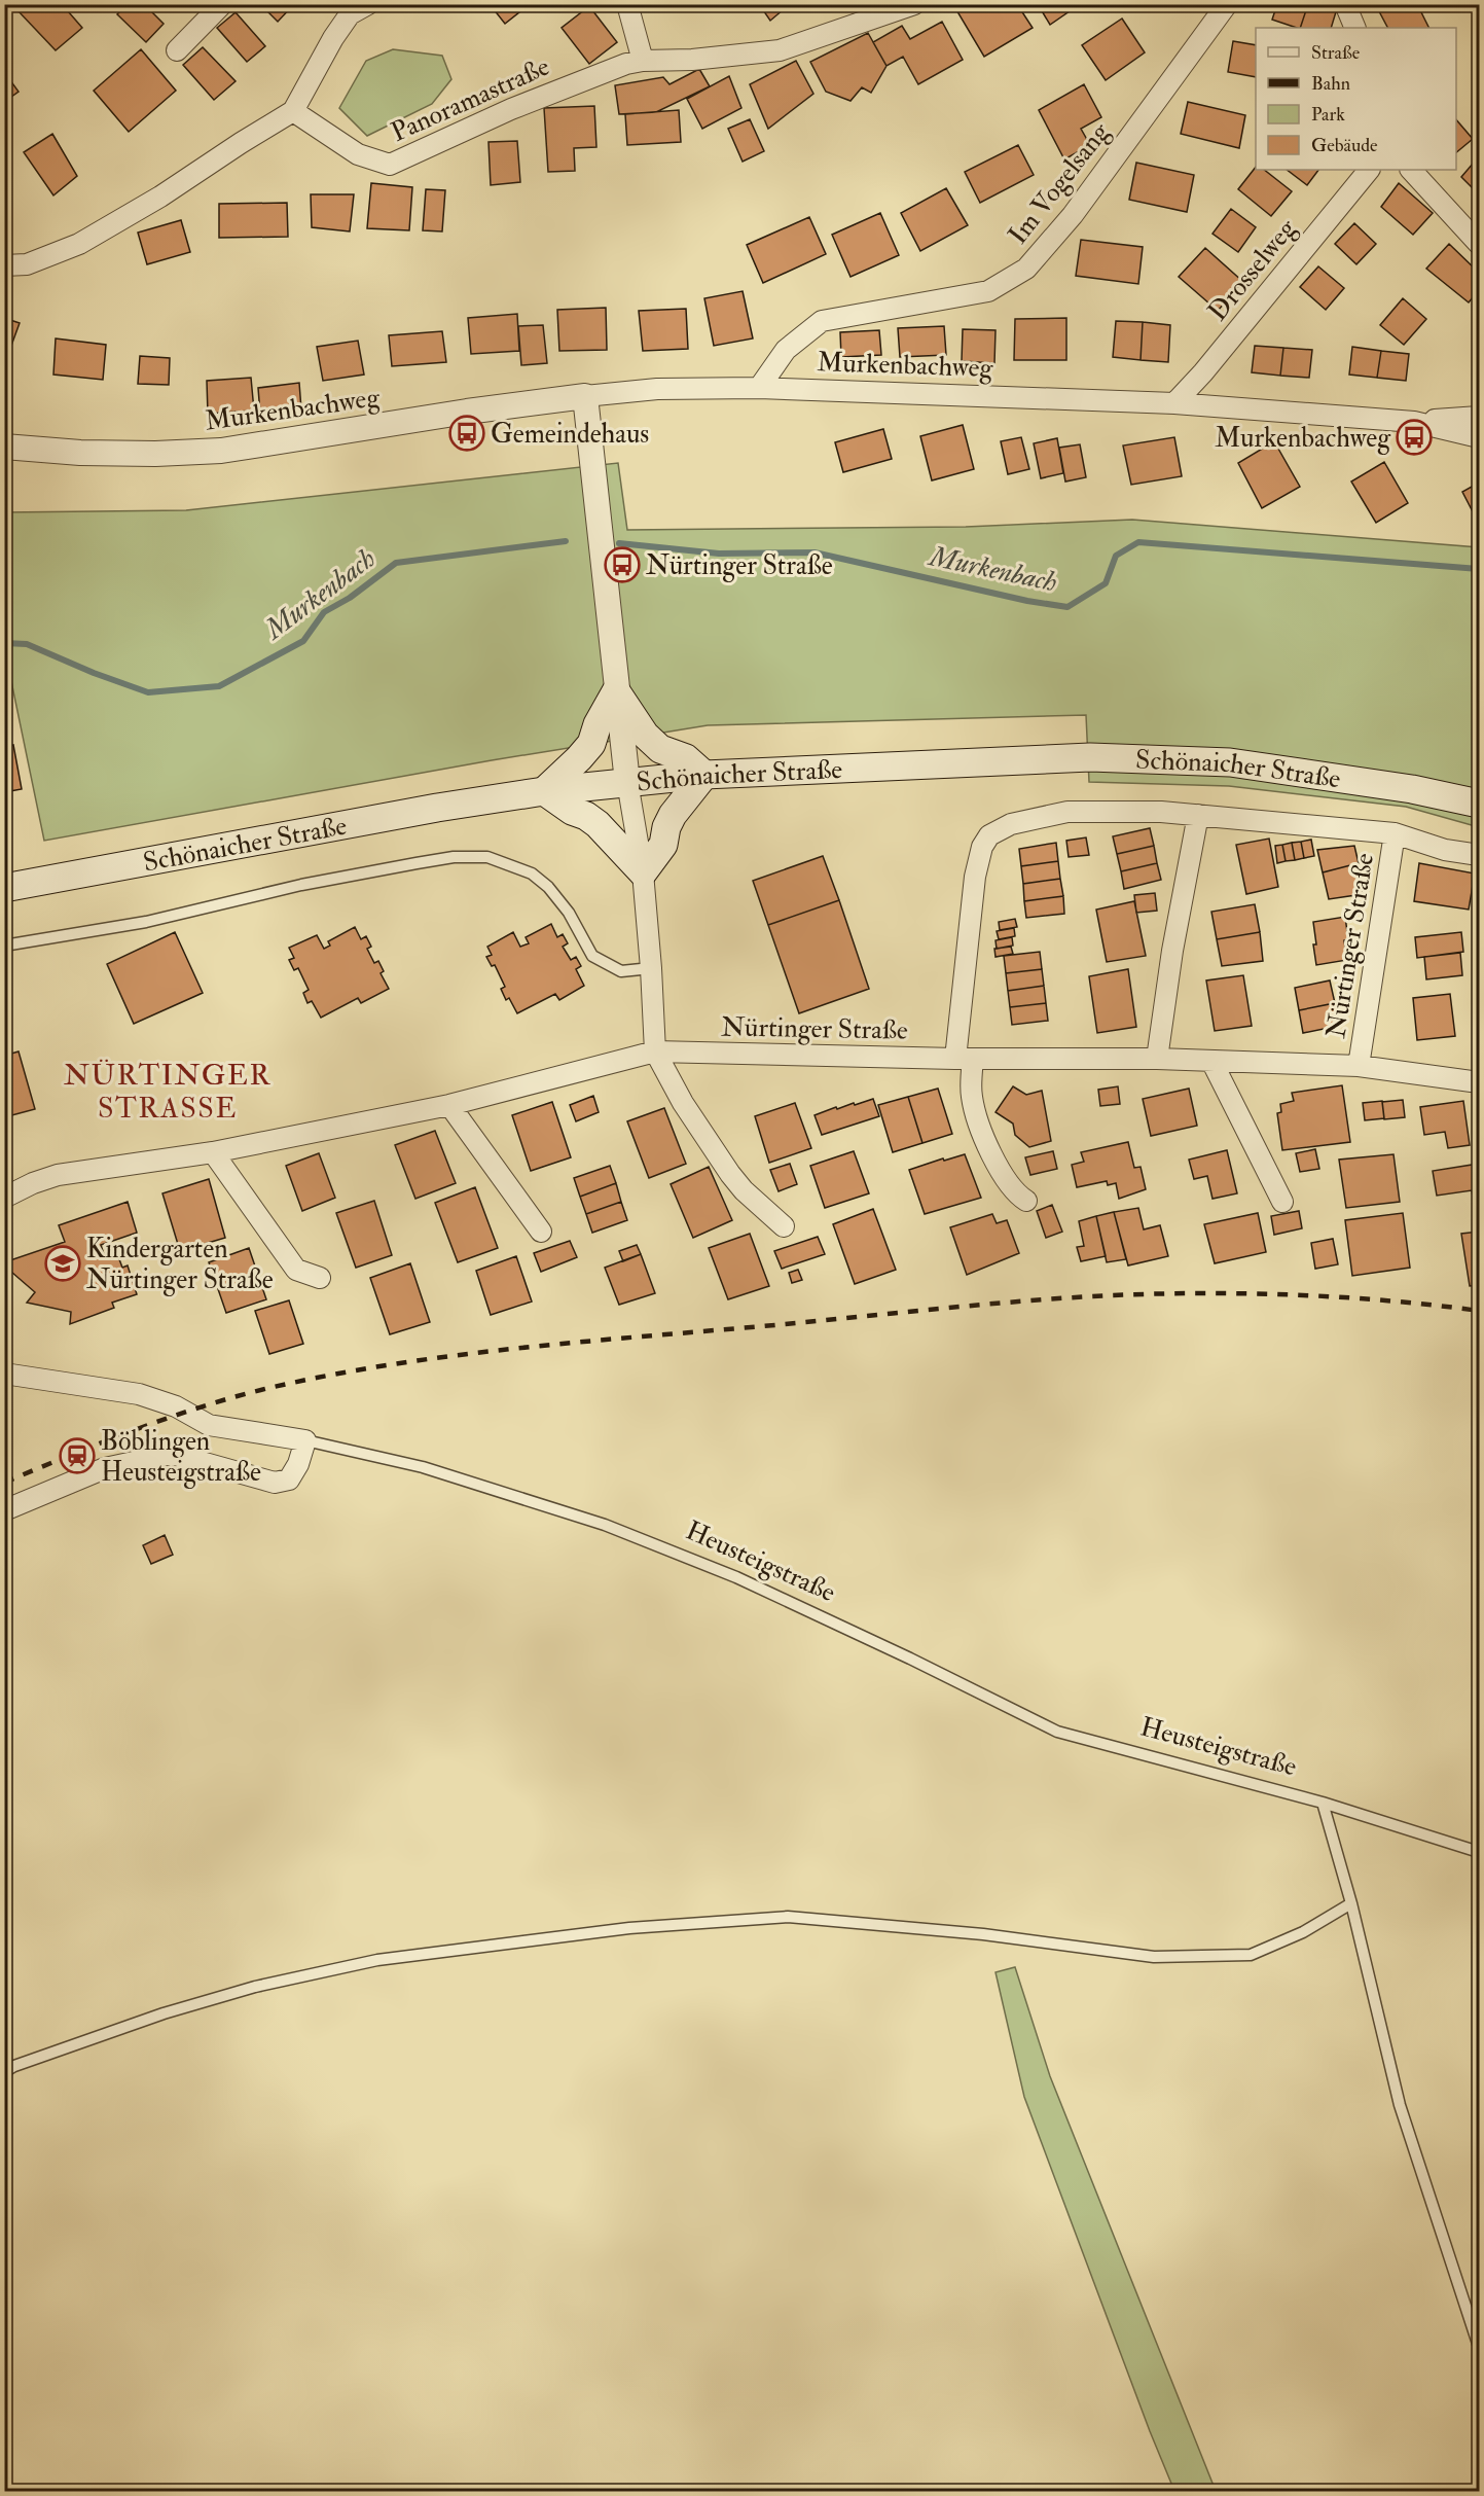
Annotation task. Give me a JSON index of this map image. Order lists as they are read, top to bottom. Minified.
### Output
{"streets":{"main road":["Schönaicher Straße"],"street":["Panoramastraße","Im Vogelsang","Drosselweg","Murkenbachweg","Nürtinger Straße","Heusteigstraße"]},"crossings":[["Im Vogelsang","Murkenbachweg"],["Drosselweg","Murkenbachweg"]],"districts":["NÜRTINGER STRASSE"],"water":["Murkenbach"],"places":{"bus stop":["Gemeindehaus","Murkenbachweg","Nürtinger Straße"],"school or university":["Kindergarten Nürtinger Straße"],"station":["Böblingen Heusteigstraße"]},"legend":["Straße","Bahn","Park","Gebäude"]}
